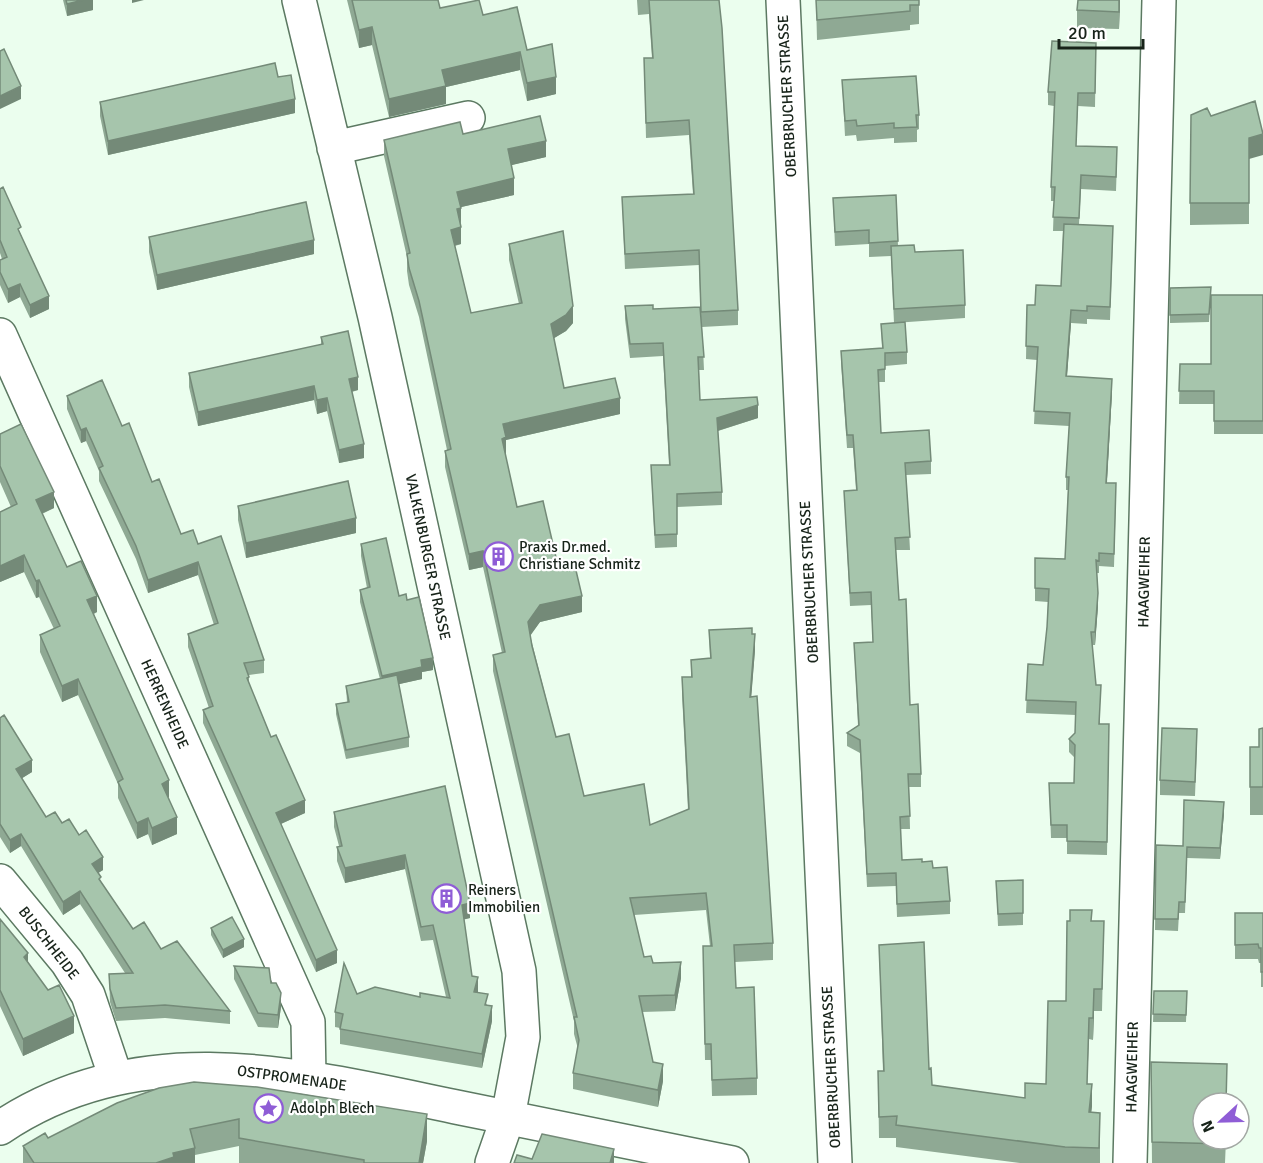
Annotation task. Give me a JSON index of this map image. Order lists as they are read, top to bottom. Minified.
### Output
{"streets":{"street":["OBERBRUCHER STRASSE","VALKENBURGER STRASSE","HAAGWEIHER","HERRENHEIDE","BUSCHHEIDE","OSTPROMENADE"]},"crossings":[["VALKENBURGER STRASSE","OSTPROMENADE"],["HERRENHEIDE","OSTPROMENADE"],["BUSCHHEIDE","OSTPROMENADE"]],"places":{"building":["Praxis Dr.med. Christiane Schmitz","Reiners Immobilien"],"place":["Adolph Blech"]},"scale_bar":"20 m","north":"left"}
